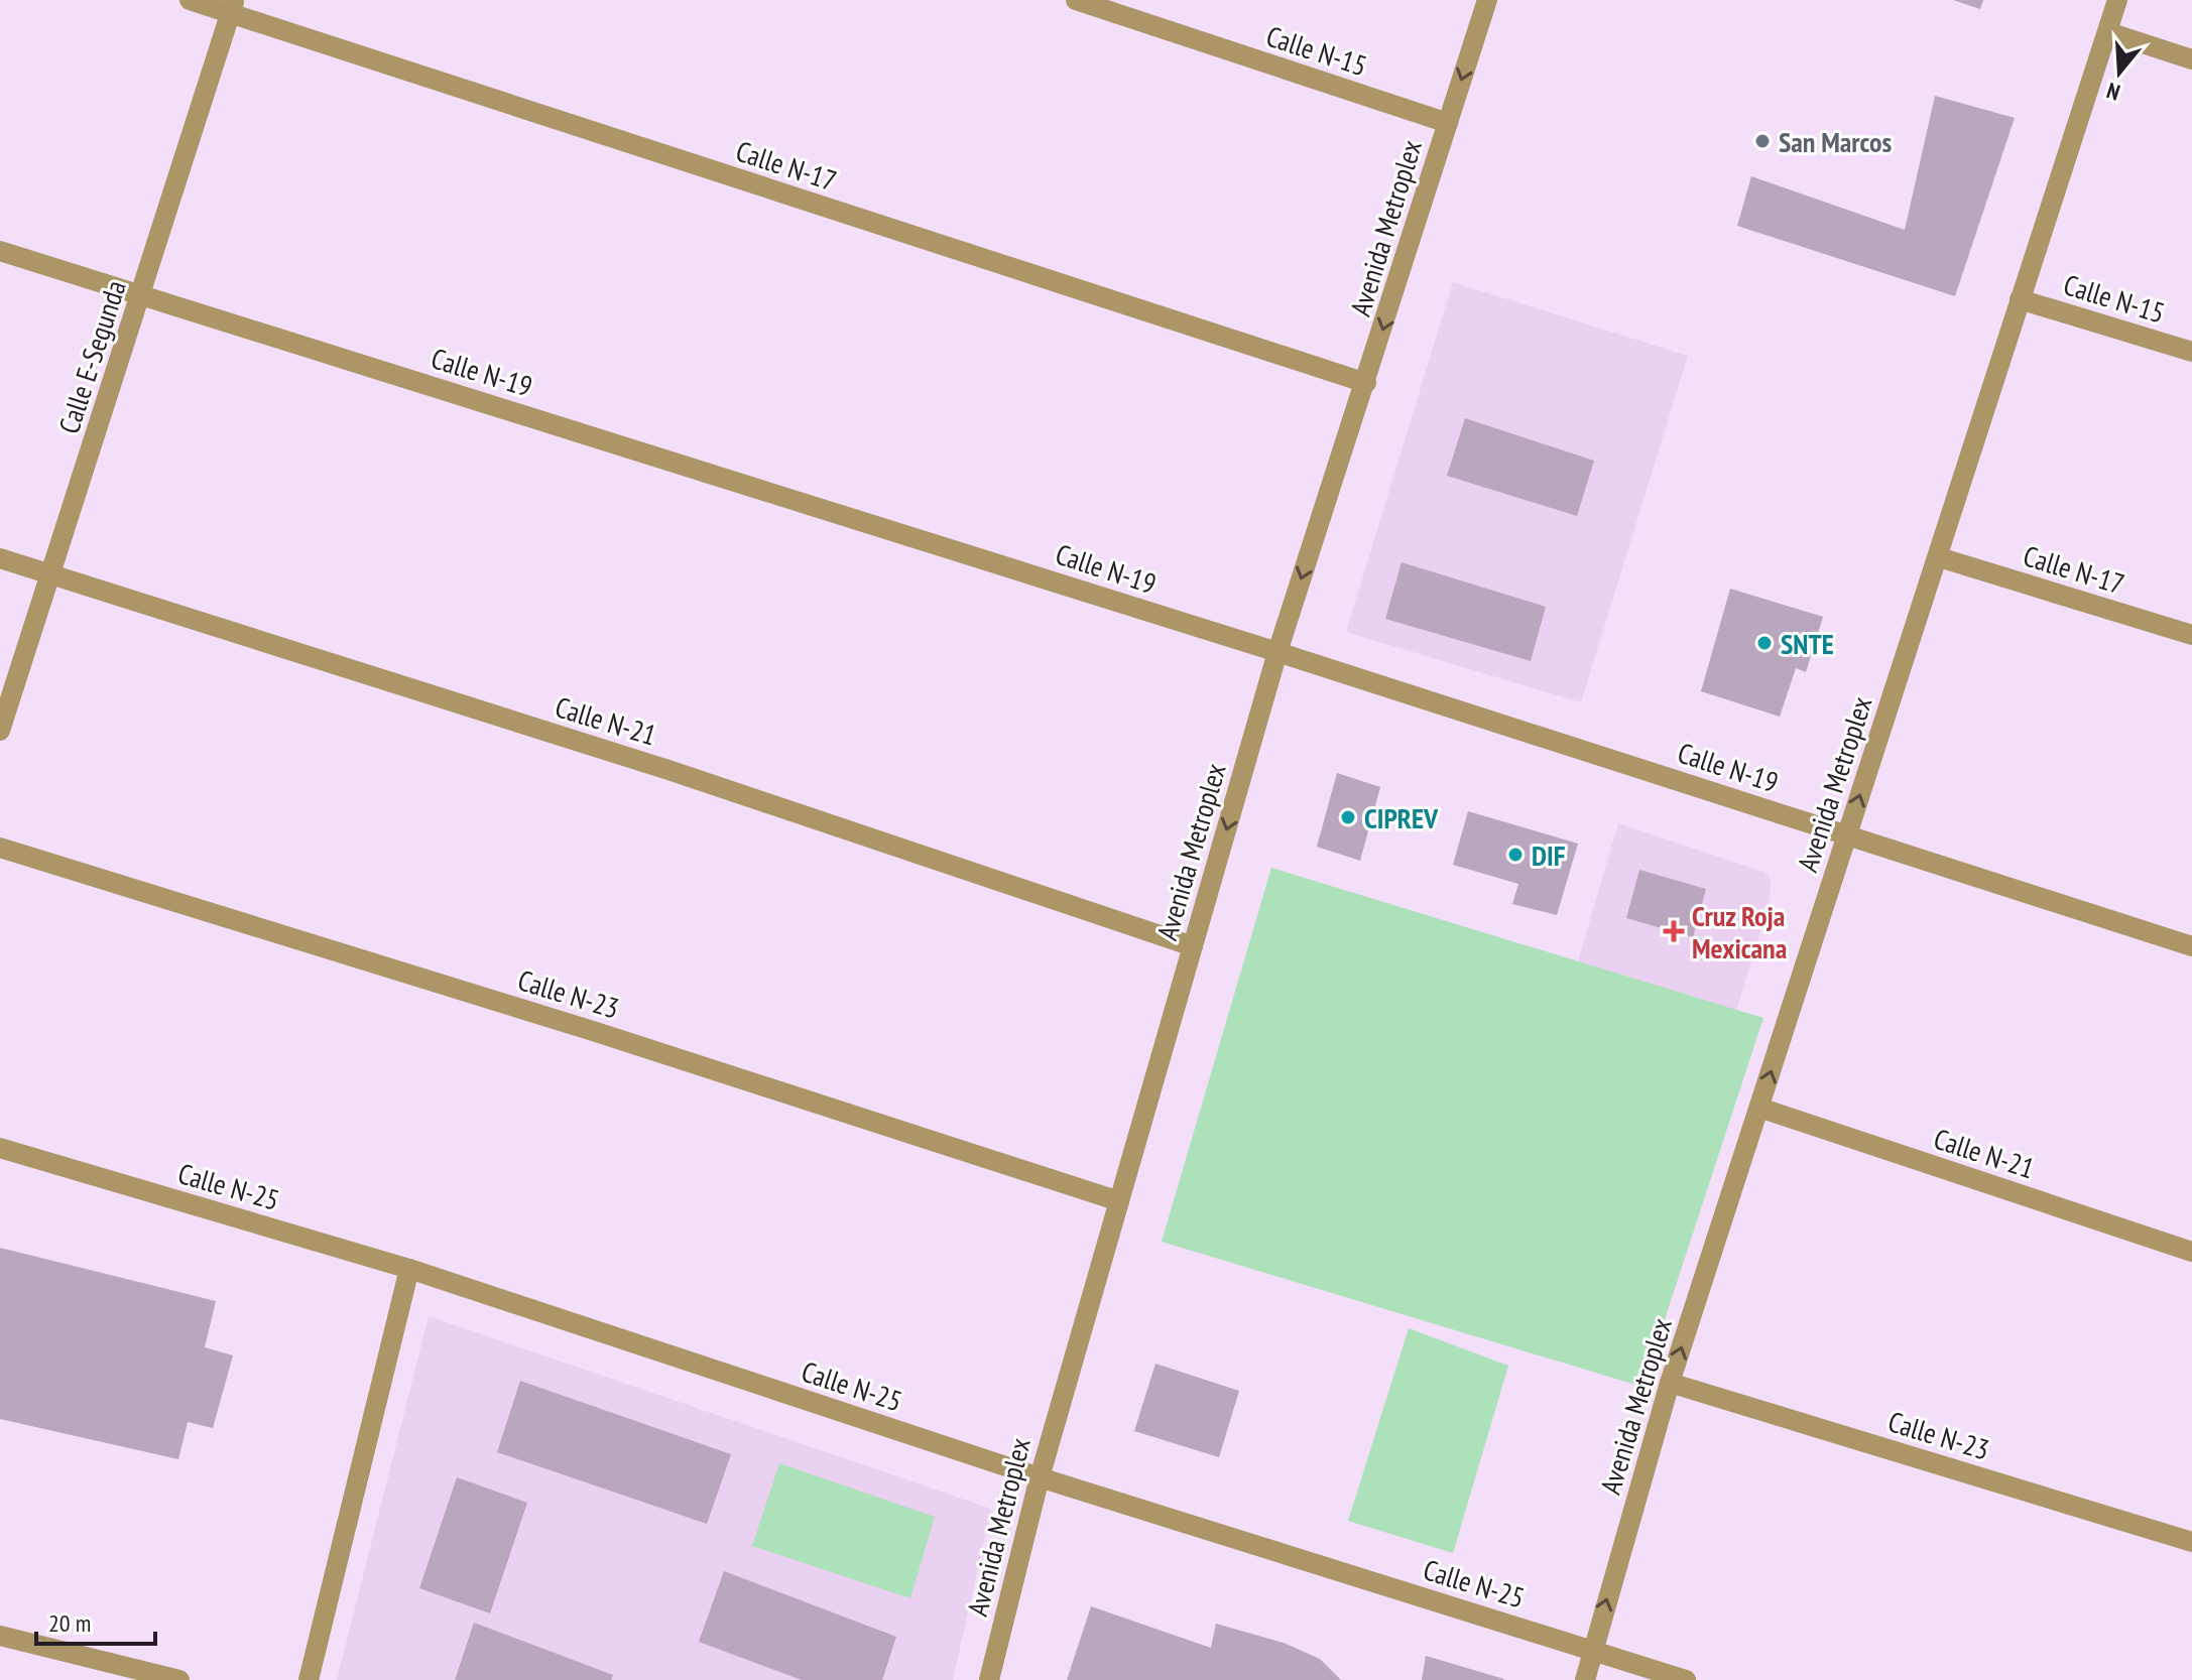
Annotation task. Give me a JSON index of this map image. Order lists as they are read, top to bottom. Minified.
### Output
{"streets":{"street":["Calle N-15","Calle N-17","Avenida Metroplex","Calle E-Segunda","Calle N-19","Calle N-21","Calle N-23","Calle N-25"]},"crossings":[["Calle N-15","Avenida Metroplex"],["Calle N-17","Avenida Metroplex"],["Calle N-17","Calle E-Segunda"],["Avenida Metroplex","Calle N-19"],["Avenida Metroplex","Calle N-21"],["Avenida Metroplex","Calle N-23"],["Avenida Metroplex","Calle N-25"],["Calle E-Segunda","Calle N-19"],["Calle E-Segunda","Calle N-21"]],"places":{"other":["San Marcos","SNTE","CIPREV","DIF"],"health":["Cruz Roja Mexicana"]},"scale_bar":"20 m","north":"bottom"}
